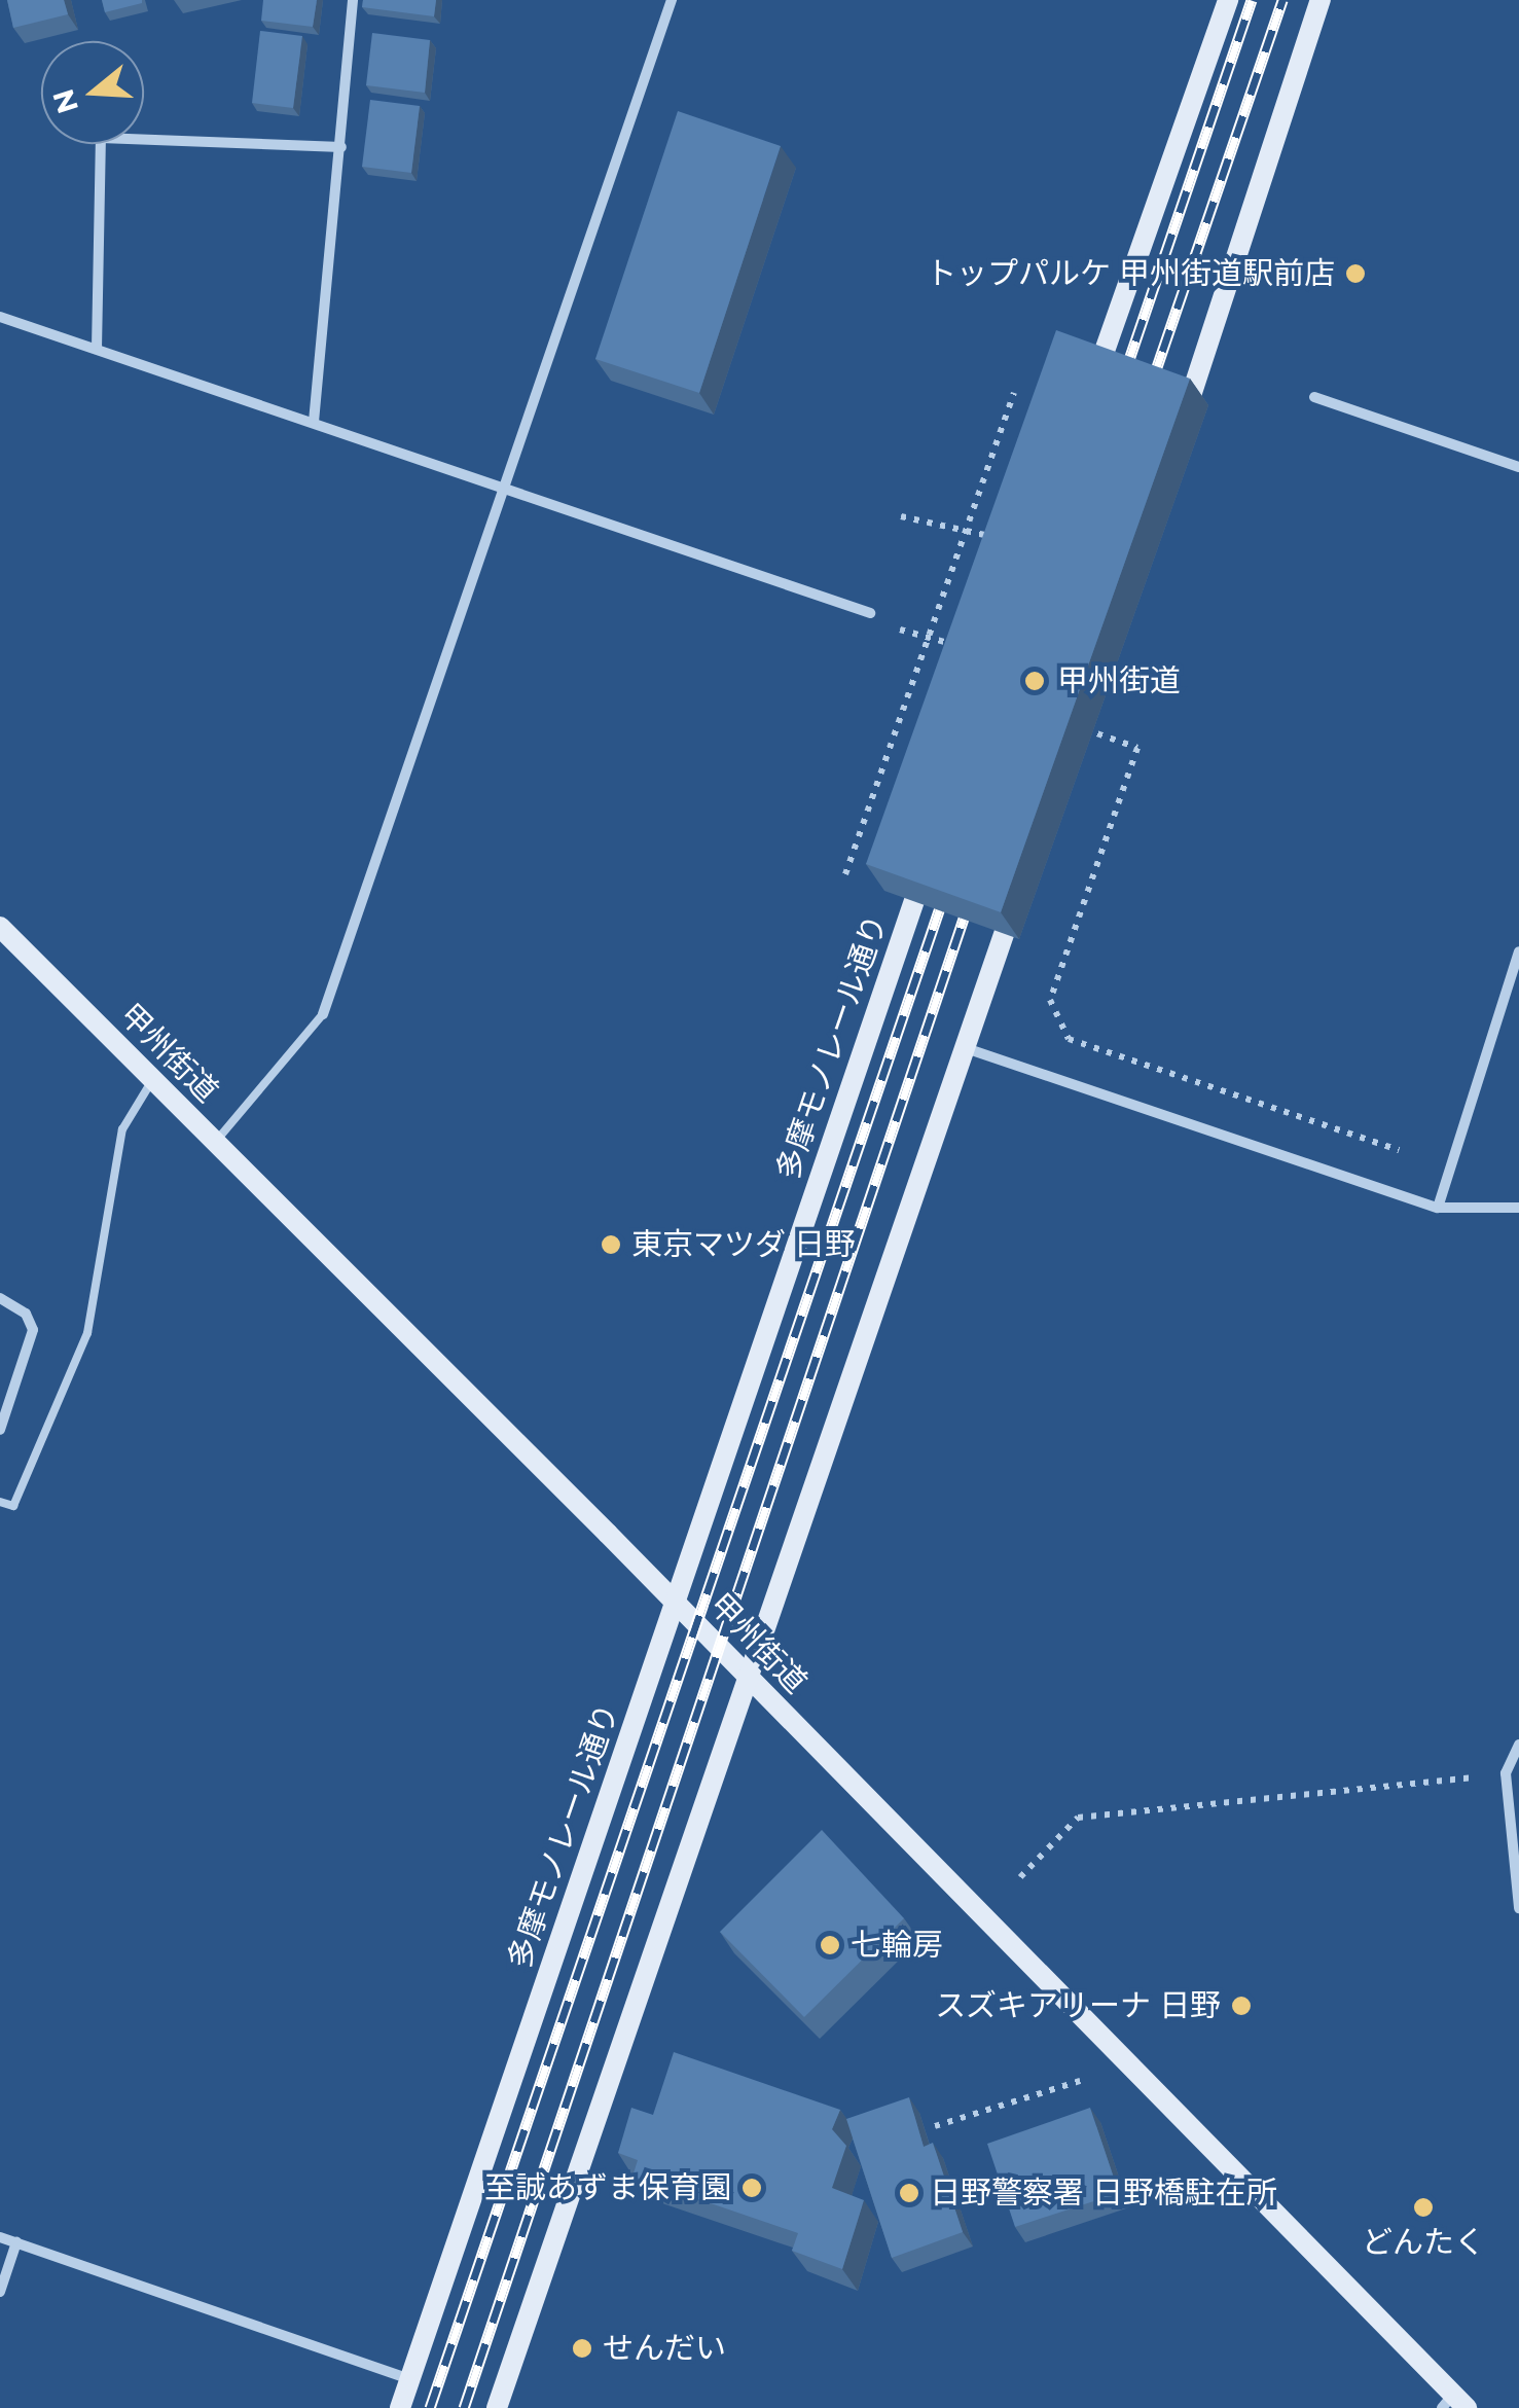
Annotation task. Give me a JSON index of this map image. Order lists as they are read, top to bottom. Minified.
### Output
{"streets":{"main road":["多摩モノレール通り","甲州街道"]},"crossings":[["多摩モノレール通り","甲州街道"]],"places":["トップパルケ 甲州街道駅前店","甲州街道","東京マツダ 日野","七輪房","スズキアリーナ 日野","至誠あずま保育園","日野警察署 日野橋駐在所","どんたく","せんだい"],"north":"left"}
